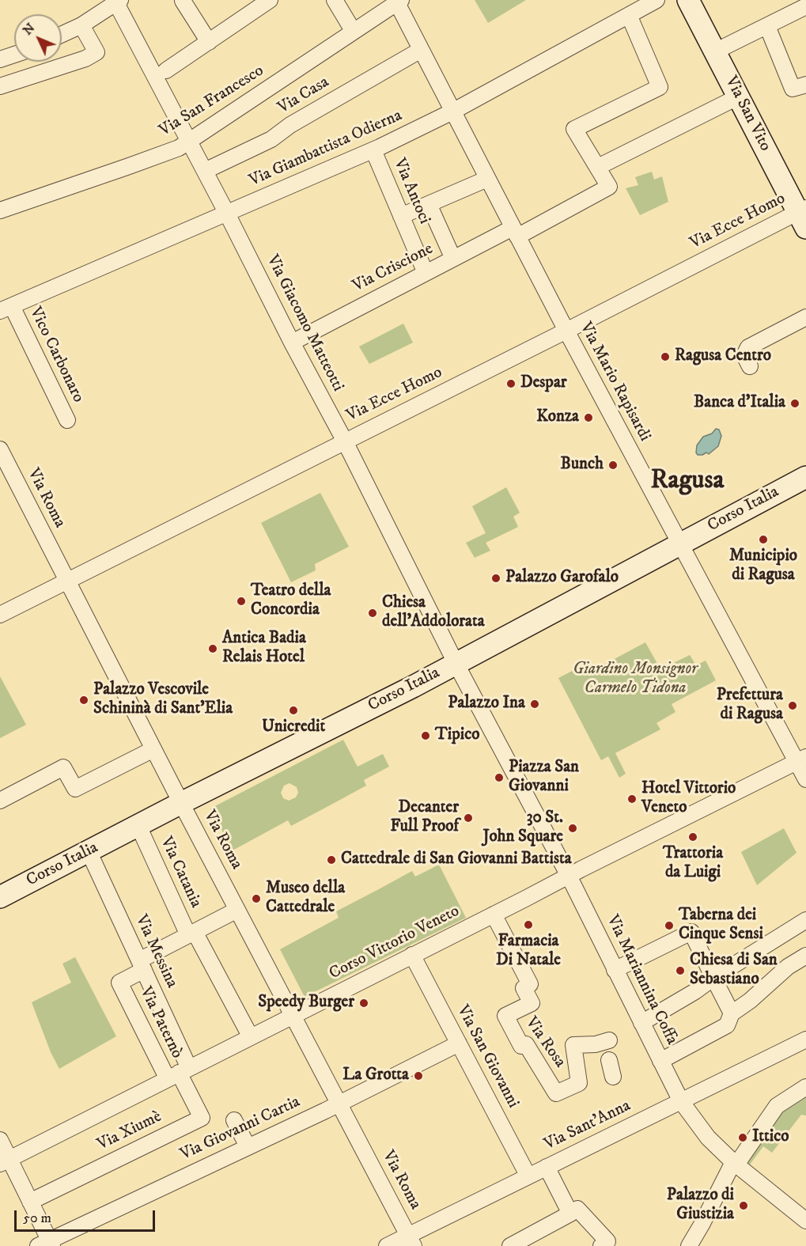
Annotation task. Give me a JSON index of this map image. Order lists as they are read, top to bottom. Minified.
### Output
{"streets":{"street":["Via Casa","Via San Francesco","Via San Vito","Via Giambattista Odierna","Via Antoci","Via Ecce Homo","Via Criscione","Via Giacomo Matteotti","Vico Carbonaro","Via Mario Rapisardi","Via Roma","Corso Italia","Via Catania","Corso Vittorio Veneto","Via Messina","Via Mariannina Coffa","Via Paternò","Via Rosa","Via San Giovanni","Via Sant'Anna","Via Giovanni Cartia","Via Xiumè"]},"crossings":[["Via Casa","Via Giacomo Matteotti"],["Via Casa","Via Mario Rapisardi"],["Via San Francesco","Via Giacomo Matteotti"],["Via San Francesco","Via Mario Rapisardi"],["Via San Vito","Via Ecce Homo"],["Via Giambattista Odierna","Via Antoci"],["Via Giambattista Odierna","Via Giacomo Matteotti"],["Via Giambattista Odierna","Vico Carbonaro"],["Via Giambattista Odierna","Via Mario Rapisardi"],["Via Antoci","Via Criscione"],["Via Ecce Homo","Via Giacomo Matteotti"],["Via Ecce Homo","Via Mario Rapisardi"],["Via Ecce Homo","Via Roma"],["Via Criscione","Via Giacomo Matteotti"],["Via Criscione","Via Mario Rapisardi"],["Via Giacomo Matteotti","Corso Italia"],["Via Giacomo Matteotti","Via Mariannina Coffa"],["Via Mario Rapisardi","Corso Italia"],["Via Mario Rapisardi","Corso Vittorio Veneto"],["Via Roma","Corso Italia"],["Via Roma","Corso Vittorio Veneto"],["Via Roma","Via Paternò"],["Via Roma","Via Sant'Anna"],["Via Roma","Via Giovanni Cartia"],["Corso Italia","Via Catania"],["Corso Italia","Via Messina"],["Corso Italia","Via Mariannina Coffa"],["Via Catania","Corso Vittorio Veneto"],["Via Catania","Via Paternò"],["Corso Vittorio Veneto","Via Messina"],["Corso Vittorio Veneto","Via Mariannina Coffa"],["Corso Vittorio Veneto","Via Paternò"],["Corso Vittorio Veneto","Via Rosa"],["Corso Vittorio Veneto","Via San Giovanni"],["Corso Vittorio Veneto","Via Xiumè"],["Via Messina","Via Paternò"],["Via Messina","Via Xiumè"],["Via Mariannina Coffa","Via Sant'Anna"],["Via Paternò","Via Xiumè"],["Via San Giovanni","Via Sant'Anna"],["Via San Giovanni","Via Giovanni Cartia"]],"districts":["Ragusa"],"parks":["Giardino Monsignor Carmelo Tidona"],"places":["Ragusa Centro","Despar","Banca d'Italia","Konza","Bunch","Municipio di Ragusa","Palazzo Garofalo","Teatro della Concordia","Chiesa dell'Addolorata","Antica Badia Relais Hotel","Palazzo Vescovile Schininà di Sant'Elia","Palazzo Ina","Prefettura di Ragusa","Unicredit","Tipico","Piazza San Giovanni","Hotel Vittorio Veneto","Decanter Full Proof","30 St. John Square","Trattoria da Luigi","Cattedrale di San Giovanni Battista","Museo della Cattedrale","Farmacia Di Natale","Taberna dei Cinque Sensi","Chiesa di San Sebastiano","Speedy Burger","La Grotta","Ittico","Palazzo di Giustizia"],"scale_bar":"50 m","north":"top left"}
